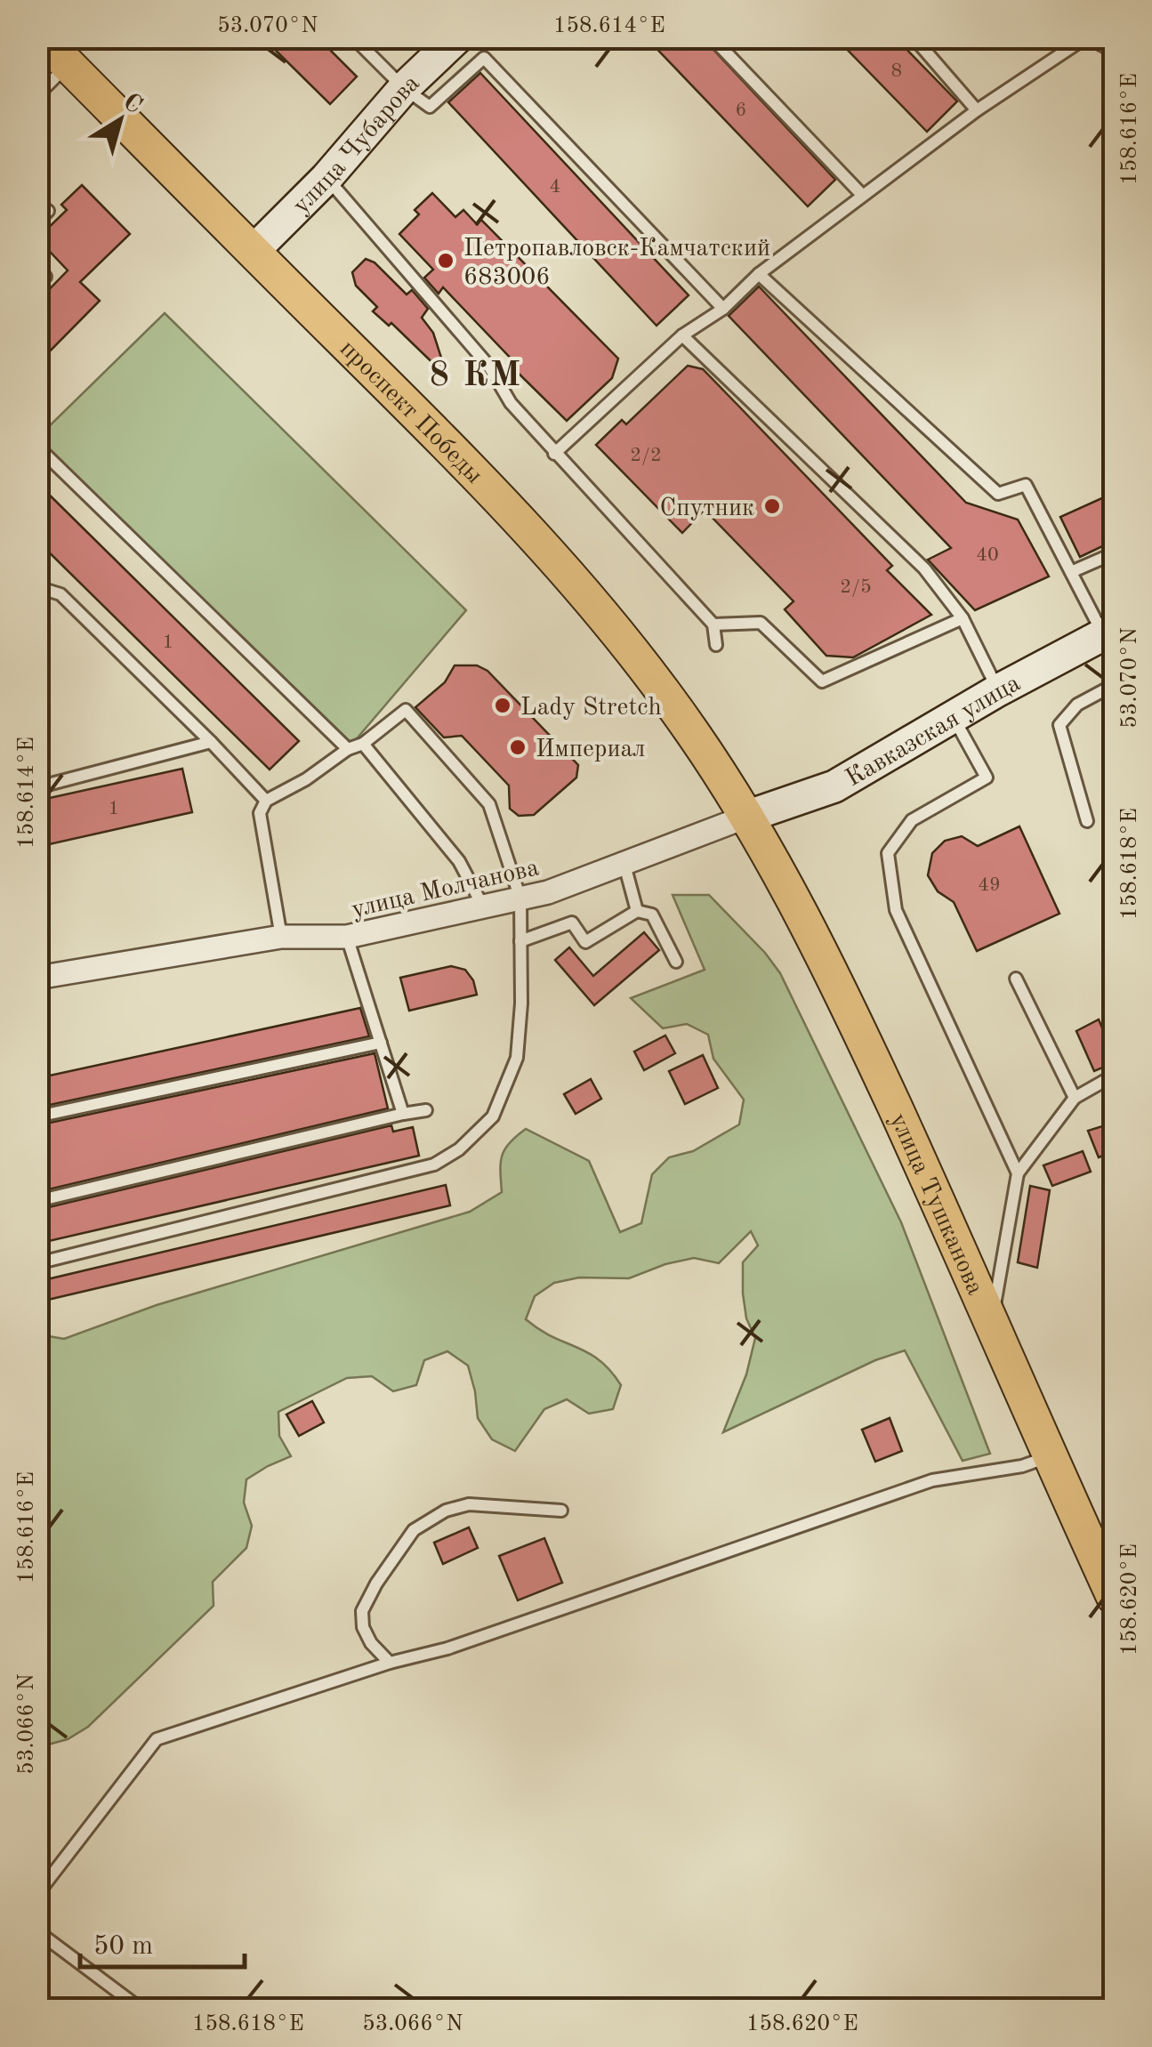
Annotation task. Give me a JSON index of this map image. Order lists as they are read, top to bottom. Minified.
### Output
{"streets":{"main road":["проспект Победы","улица Тушканова"],"street":["улица Чубарова","Кавказская улица","улица Молчанова"]},"crossings":[["улица Чубарова","проспект Победы"],["проспект Победы","Кавказская улица"],["проспект Победы","улица Молчанова"],["проспект Победы","улица Тушканова"],["Кавказская улица","улица Молчанова"],["Кавказская улица","улица Тушканова"],["улица Молчанова","улица Тушканова"]],"districts":["8 КМ"],"places":["Петропавловск-Камчатский 683006","Спутник","Lady Stretch","Империал"],"house_numbers":["8","6","4","2/2","40","2/5","1","1","49"],"scale_bar":"50 m","north":"top right","coordinates":["53.070°N","158.614°E","158.616°E","158.618°E","158.620°E","53.066°N"]}
